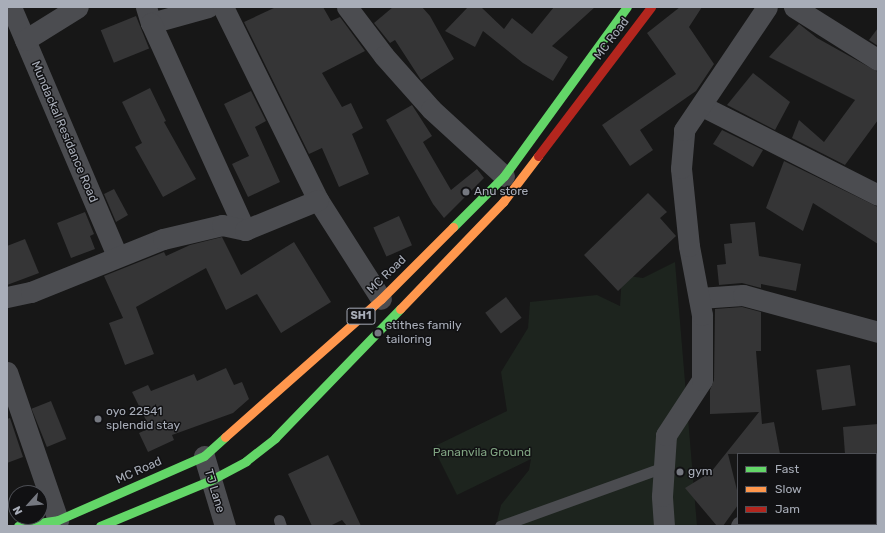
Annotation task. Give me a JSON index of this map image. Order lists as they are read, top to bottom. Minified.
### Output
{"streets":{"main road":["MC Road","SH1"],"street":["Mundackal Residance Road","TJ Lane"]},"crossings":[["MC Road","TJ Lane"]],"parks":["Pananvila Ground"],"places":["Anu store","stithes family tailoring","oyo 22541 splendid stay","gym"],"legend":["Fast","Slow","Jam"],"north":"bottom left"}
